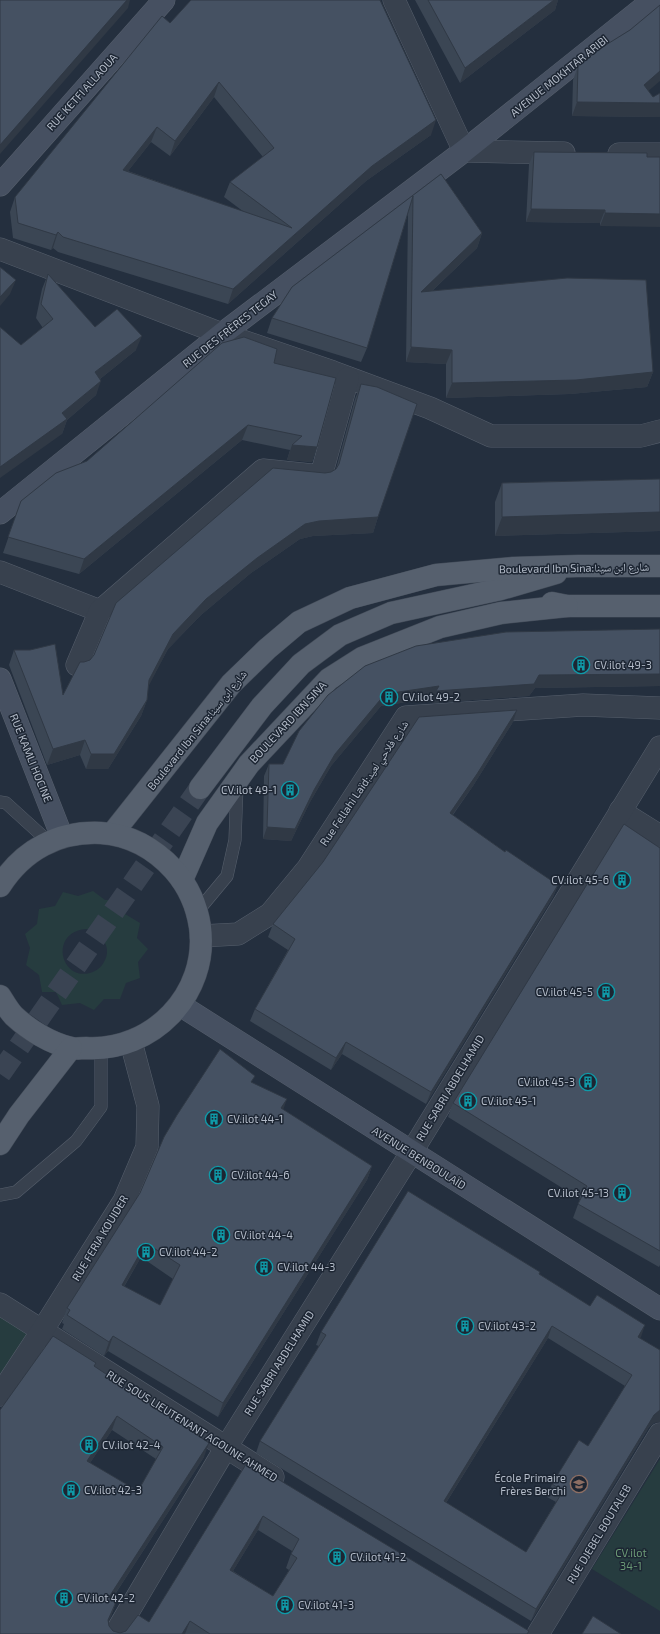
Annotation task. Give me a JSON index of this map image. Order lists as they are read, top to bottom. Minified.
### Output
{"streets":{"main road":["AVENUE MOKHTAR ARIBI","RUE KETFI ALLAOUA","RUE DES FRÈRES TEGAY","Boulevard Ibn Sina:شارع ابن سينا","BOULEVARD IBN SINA","RUE KAMLI HOCINE","AVENUE BENBOULAÏD"],"street":["Rue Fellahi Laïd;شارع فلاحي لعيد","RUE SABRI ABDELHAMID","RUE FERIA KOUIDER","RUE SOUS LIEUTENANT AGOUNE AHMED","RUE DJEBEL BOUTALEB"]},"crossings":[["AVENUE MOKHTAR ARIBI","RUE DES FRÈRES TEGAY"],["RUE SABRI ABDELHAMID","AVENUE BENBOULAÏD"],["RUE SABRI ABDELHAMID","RUE SOUS LIEUTENANT AGOUNE AHMED"],["RUE FERIA KOUIDER","RUE SOUS LIEUTENANT AGOUNE AHMED"]],"parks":["CV.ilot 34-1"],"places":{"building":["CV.ilot 49-3","CV.ilot 49-2","CV.ilot 49-1","CV.ilot 45-6","CV.ilot 45-5","CV.ilot 45-3","CV.ilot 45-1","CV.ilot 44-1","CV.ilot 44-6","CV.ilot 45-13","CV.ilot 44-4","CV.ilot 44-2","CV.ilot 44-3","CV.ilot 43-2","CV.ilot 42-4","CV.ilot 42-3","CV.ilot 41-2","CV.ilot 42-2","CV.ilot 41-3"],"school or university":["École Primaire Frères Berchi"]}}
